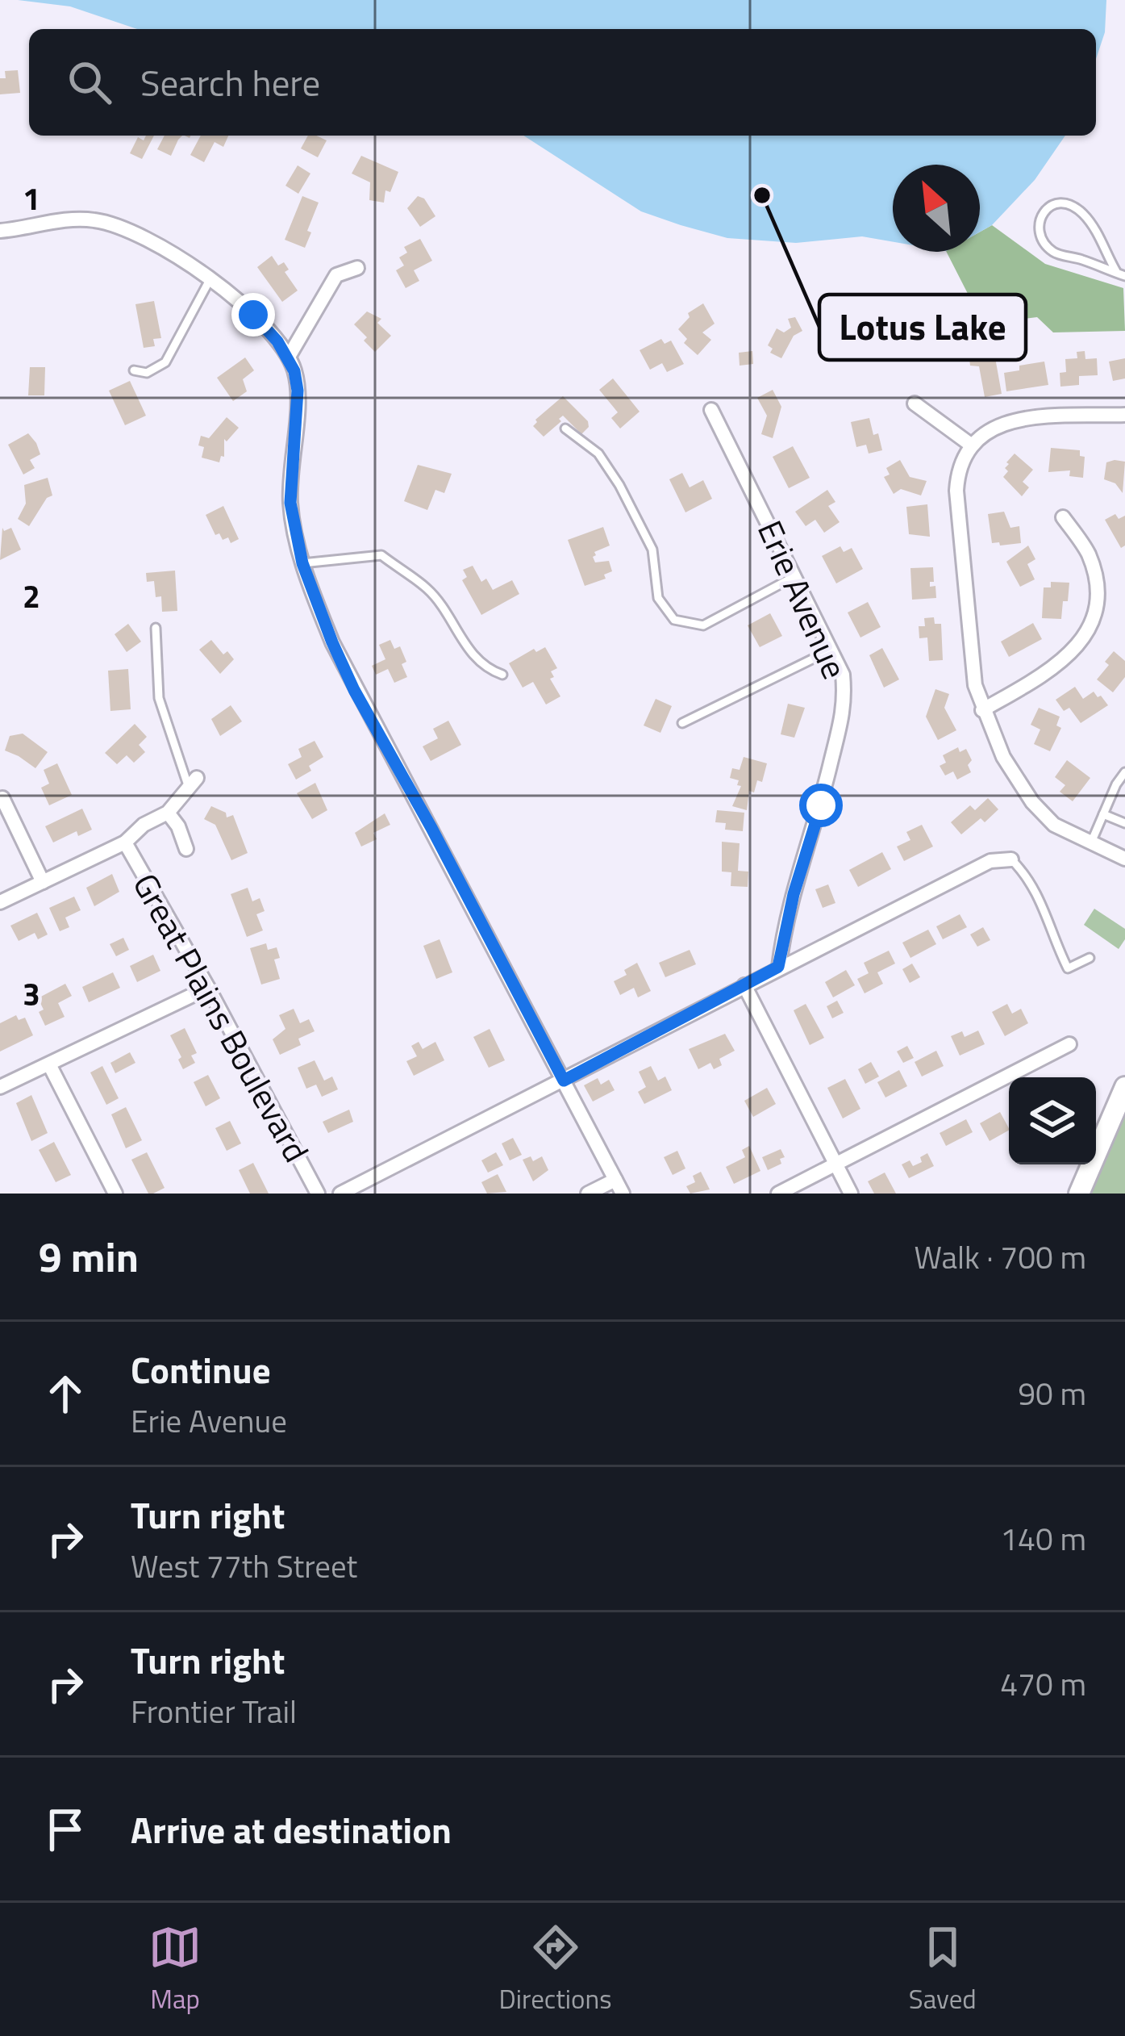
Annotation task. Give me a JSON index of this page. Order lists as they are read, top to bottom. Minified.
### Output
{"streets":{"street":["Erie Avenue","Great Plains Boulevard"]},"places":["Lotus Lake"],"north":"top left","page":{"search":"Search here","heading":["9 min","Walk · 700 m"],"list":[["Continue","Erie Avenue","90 m"],["Turn right","West 77th Street","140 m"],["Turn right","Frontier Trail","470 m"],"Arrive at destination"],"nav":["Map","Directions","Saved"]},"grid":{"rows":["1","2","3"]}}
